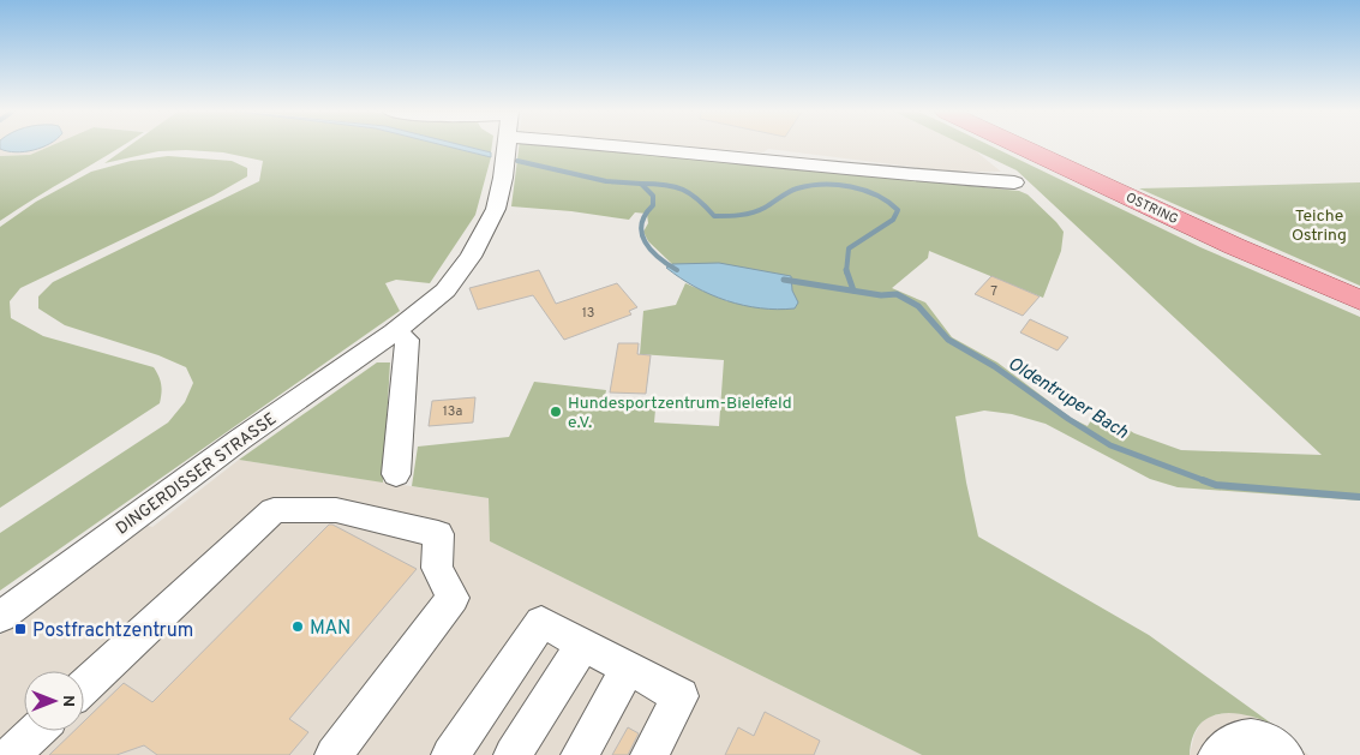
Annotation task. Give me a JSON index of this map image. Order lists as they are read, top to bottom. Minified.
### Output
{"streets":{"main road":["OSTRING"],"street":["DINGERDISSER STRASSE"]},"water":["Oldentruper Bach"],"parks":["Teiche Ostring"],"places":{"other":["Hundesportzentrum-Bielefeld e.V.","MAN"],"transit":["Postfrachtzentrum"]},"house_numbers":["7","13","13a"],"north":"right"}
